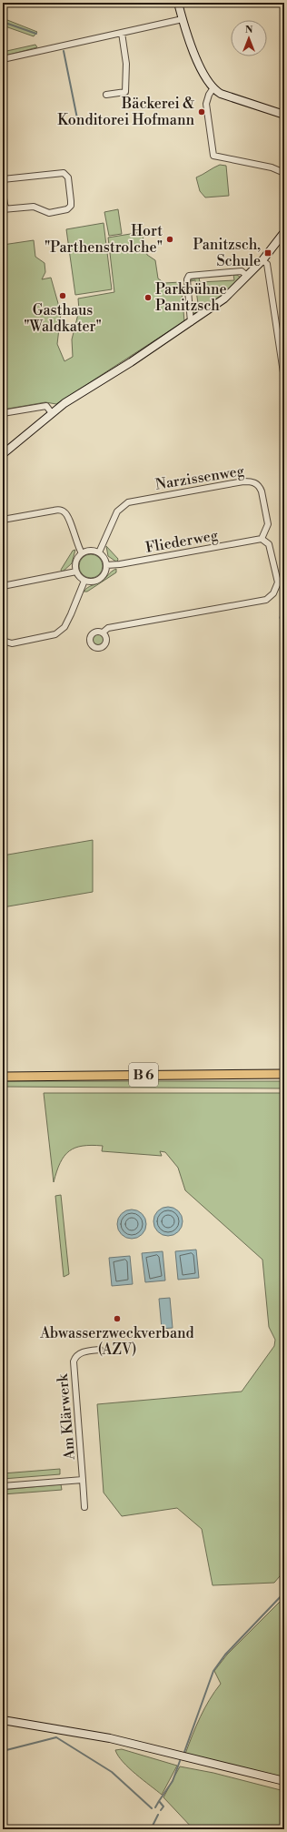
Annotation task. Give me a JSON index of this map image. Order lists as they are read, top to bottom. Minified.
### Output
{"streets":{"main road":["B 6"],"street":["Narzissenweg","Fliederweg","Am Klärwerk"]},"crossings":[["Narzissenweg","Fliederweg"]],"places":{"other":["Bäckerei & Konditorei Hofmann","Hort \"Parthenstrolche\"","Gasthaus \"Waldkater\"","Parkbühne Panitzsch","Abwasserzweckverband (AZV)"],"transit":["Panitzsch, Schule"]},"north":"top"}
